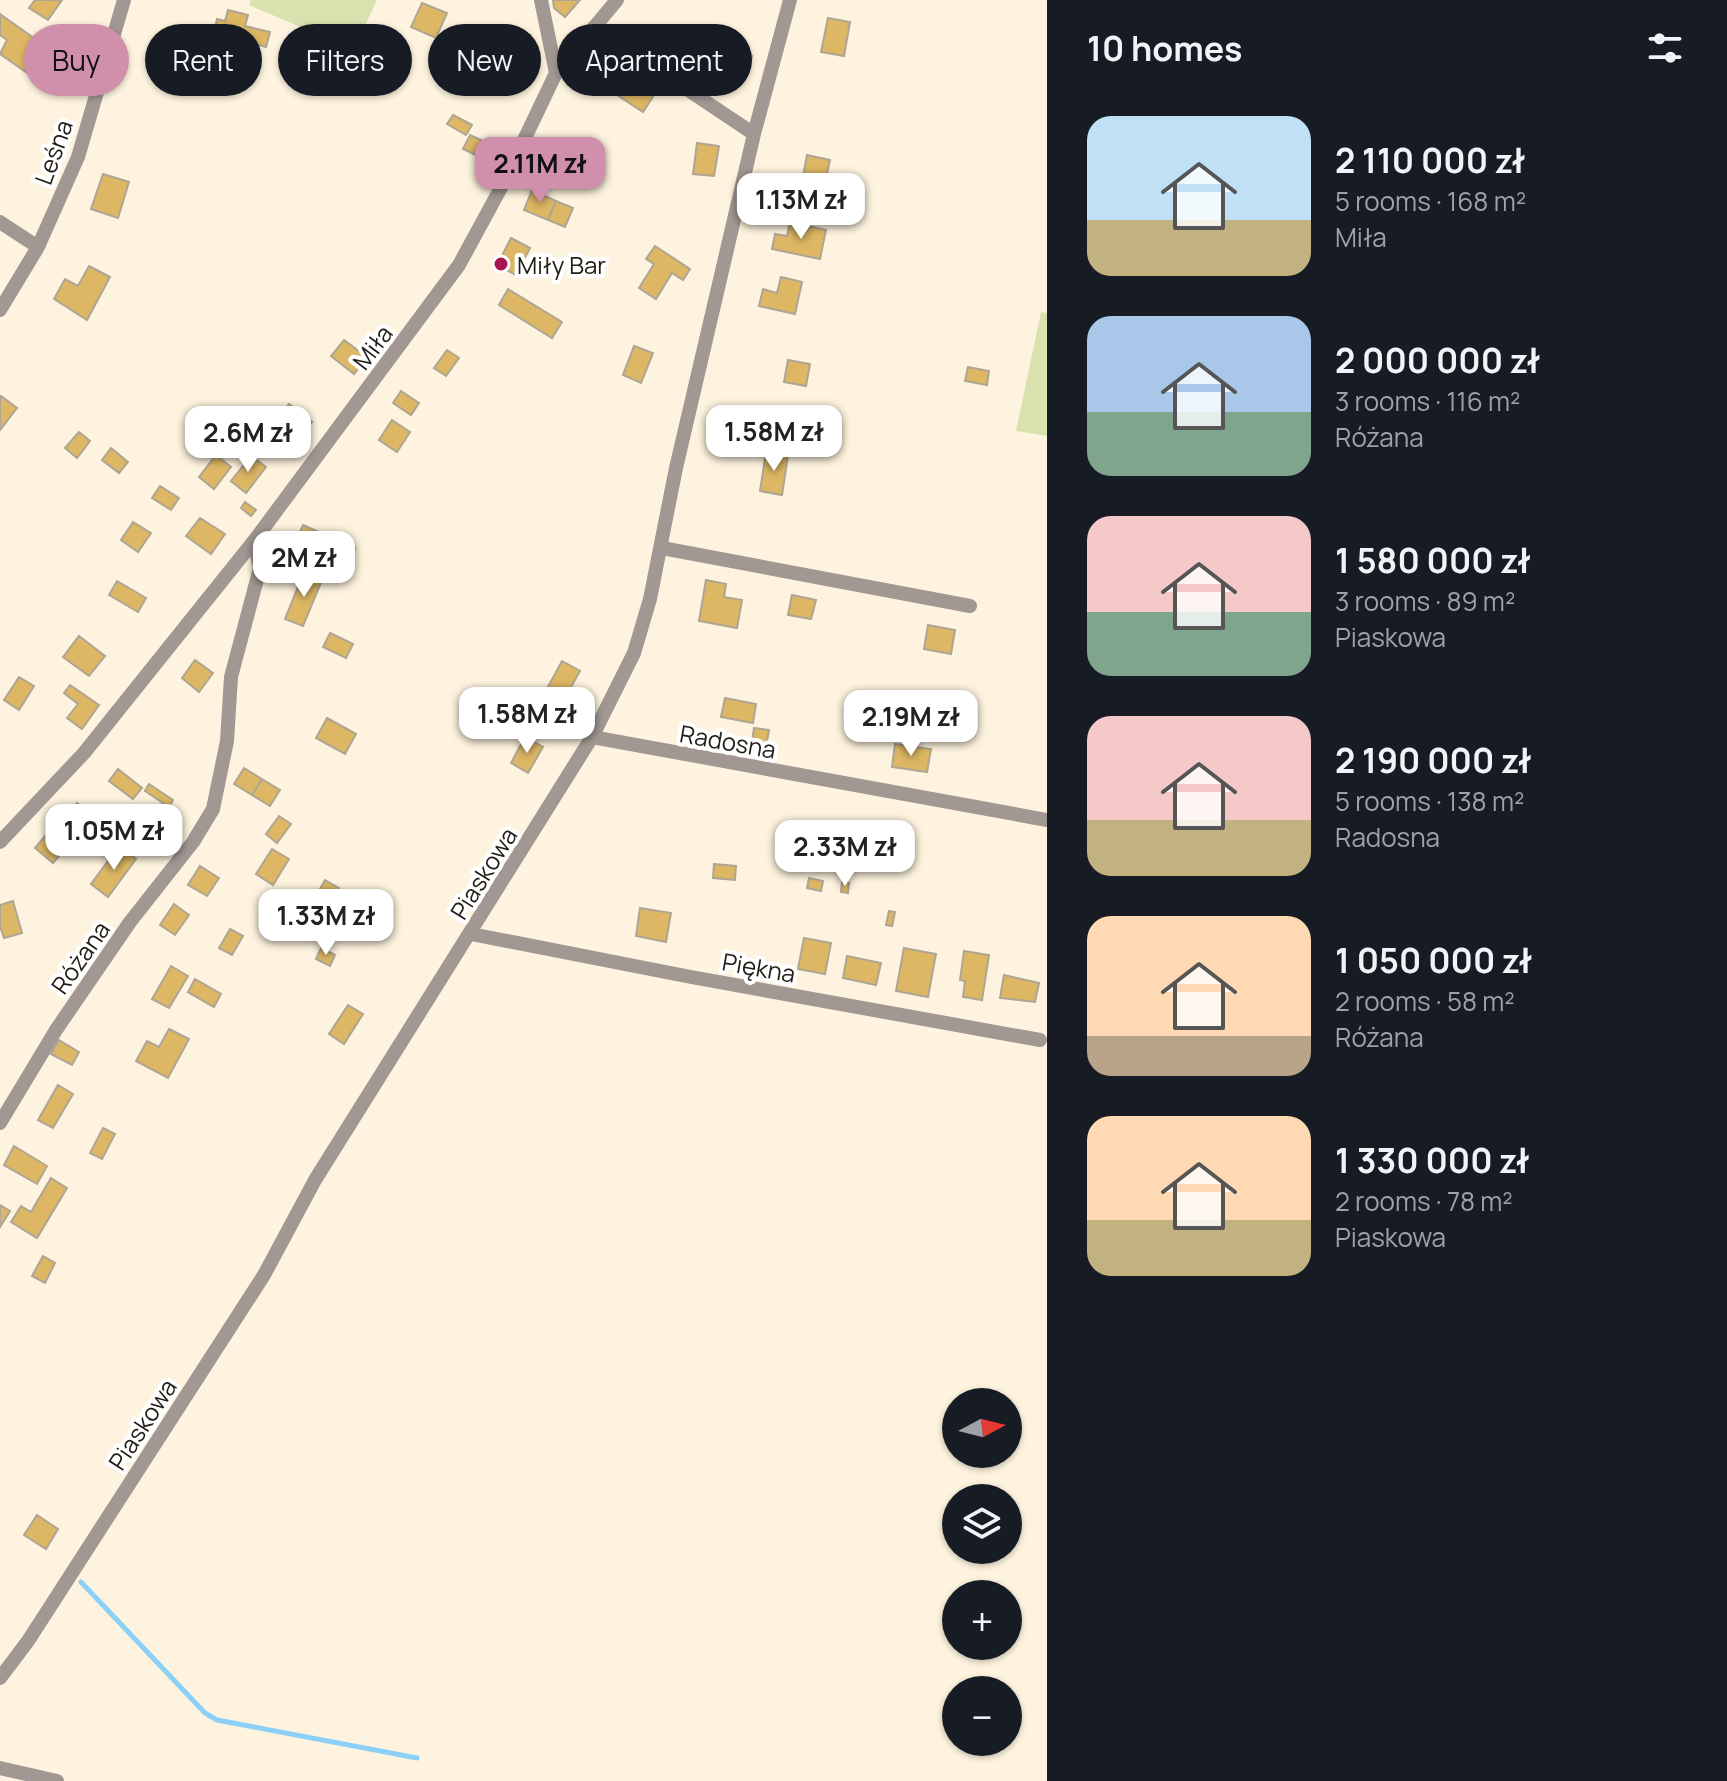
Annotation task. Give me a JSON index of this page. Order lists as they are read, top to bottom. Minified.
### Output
{"streets":{"street":["Leśna","Miła","Radosna","Piaskowa","Różana","Piękna"]},"crossings":[["Miła","Różana"],["Radosna","Piaskowa"],["Piaskowa","Piękna"]],"places":["Miły Bar"],"north":"right","page":{"heading":"10 homes","chip":["Buy","Rent","Filters","New","Apartment"],"list":[{"name":"2 110 000 zł","note":"5 rooms · 168 m² · Miła"},{"name":"2 000 000 zł","note":"3 rooms · 116 m² · Różana"},{"name":"1 580 000 zł","note":"3 rooms · 89 m² · Piaskowa"},{"name":"2 190 000 zł","note":"5 rooms · 138 m² · Radosna"},{"name":"1 050 000 zł","note":"2 rooms · 58 m² · Różana"},{"name":"1 330 000 zł","note":"2 rooms · 78 m² · Piaskowa"}],"price":["2.11M zł","1.13M zł","1.58M zł","2.6M zł","2M zł","1.58M zł","2.19M zł","1.05M zł","2.33M zł","1.33M zł"],"map_buttons":["+","−"]}}
